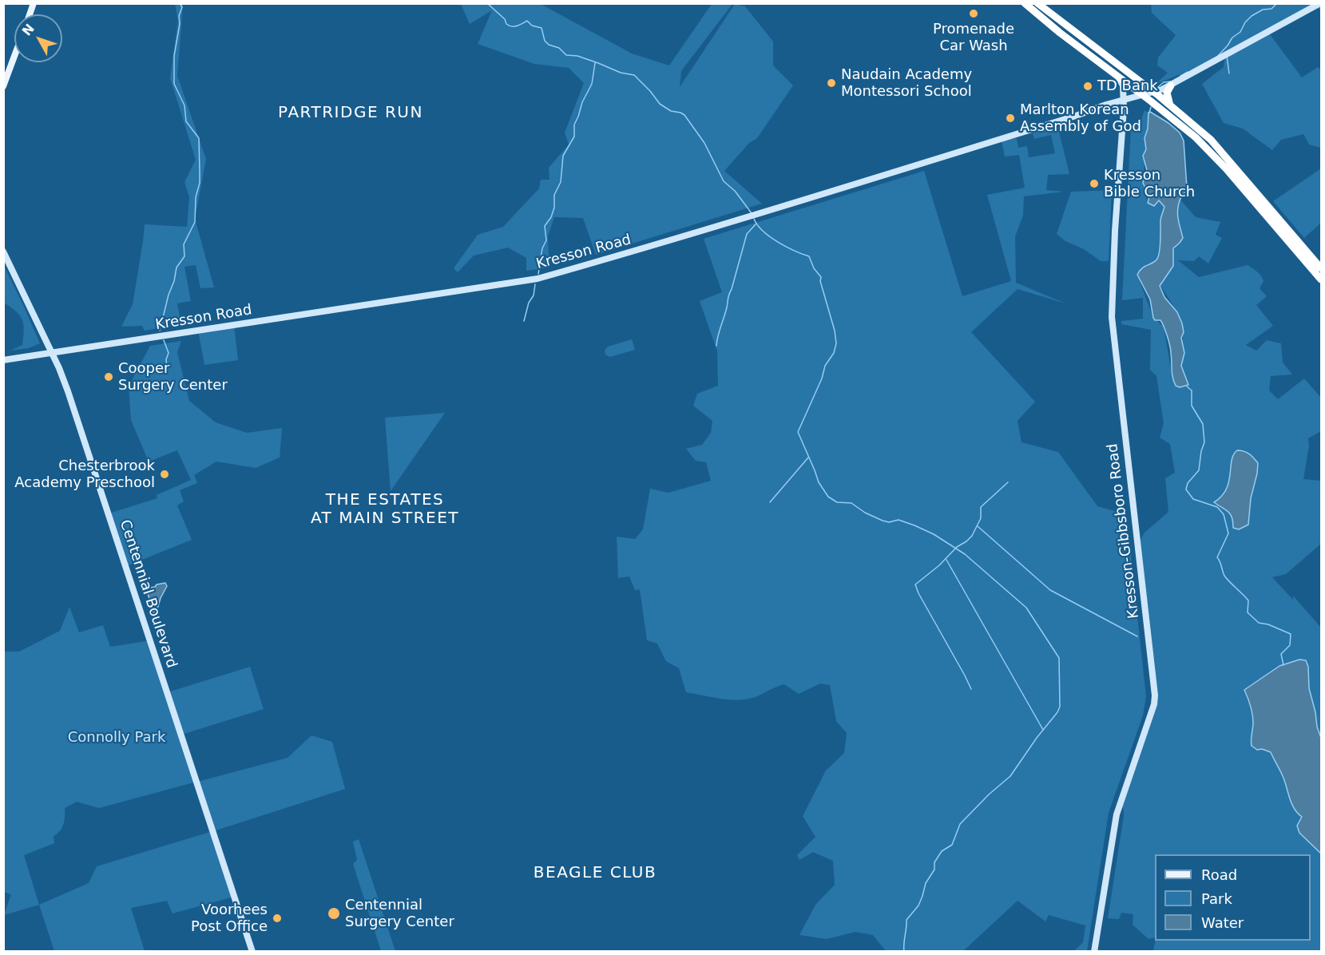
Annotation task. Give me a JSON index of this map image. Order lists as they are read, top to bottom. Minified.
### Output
{"streets":{"main road":["Kresson Road","Kresson-Gibbsboro Road","Centennial Boulevard"]},"crossings":[["Kresson Road","Kresson-Gibbsboro Road"],["Kresson Road","Centennial Boulevard"]],"districts":["PARTRIDGE RUN","THE ESTATES AT MAIN STREET","BEAGLE CLUB"],"parks":["Connolly Park"],"places":["Promenade Car Wash","Naudain Academy Montessori School","TD Bank","Marlton Korean Assembly of God","Kresson Bible Church","Cooper Surgery Center","Chesterbrook Academy Preschool","Centennial Surgery Center","Voorhees Post Office"],"legend":["Road","Park","Water"],"north":"top left"}
